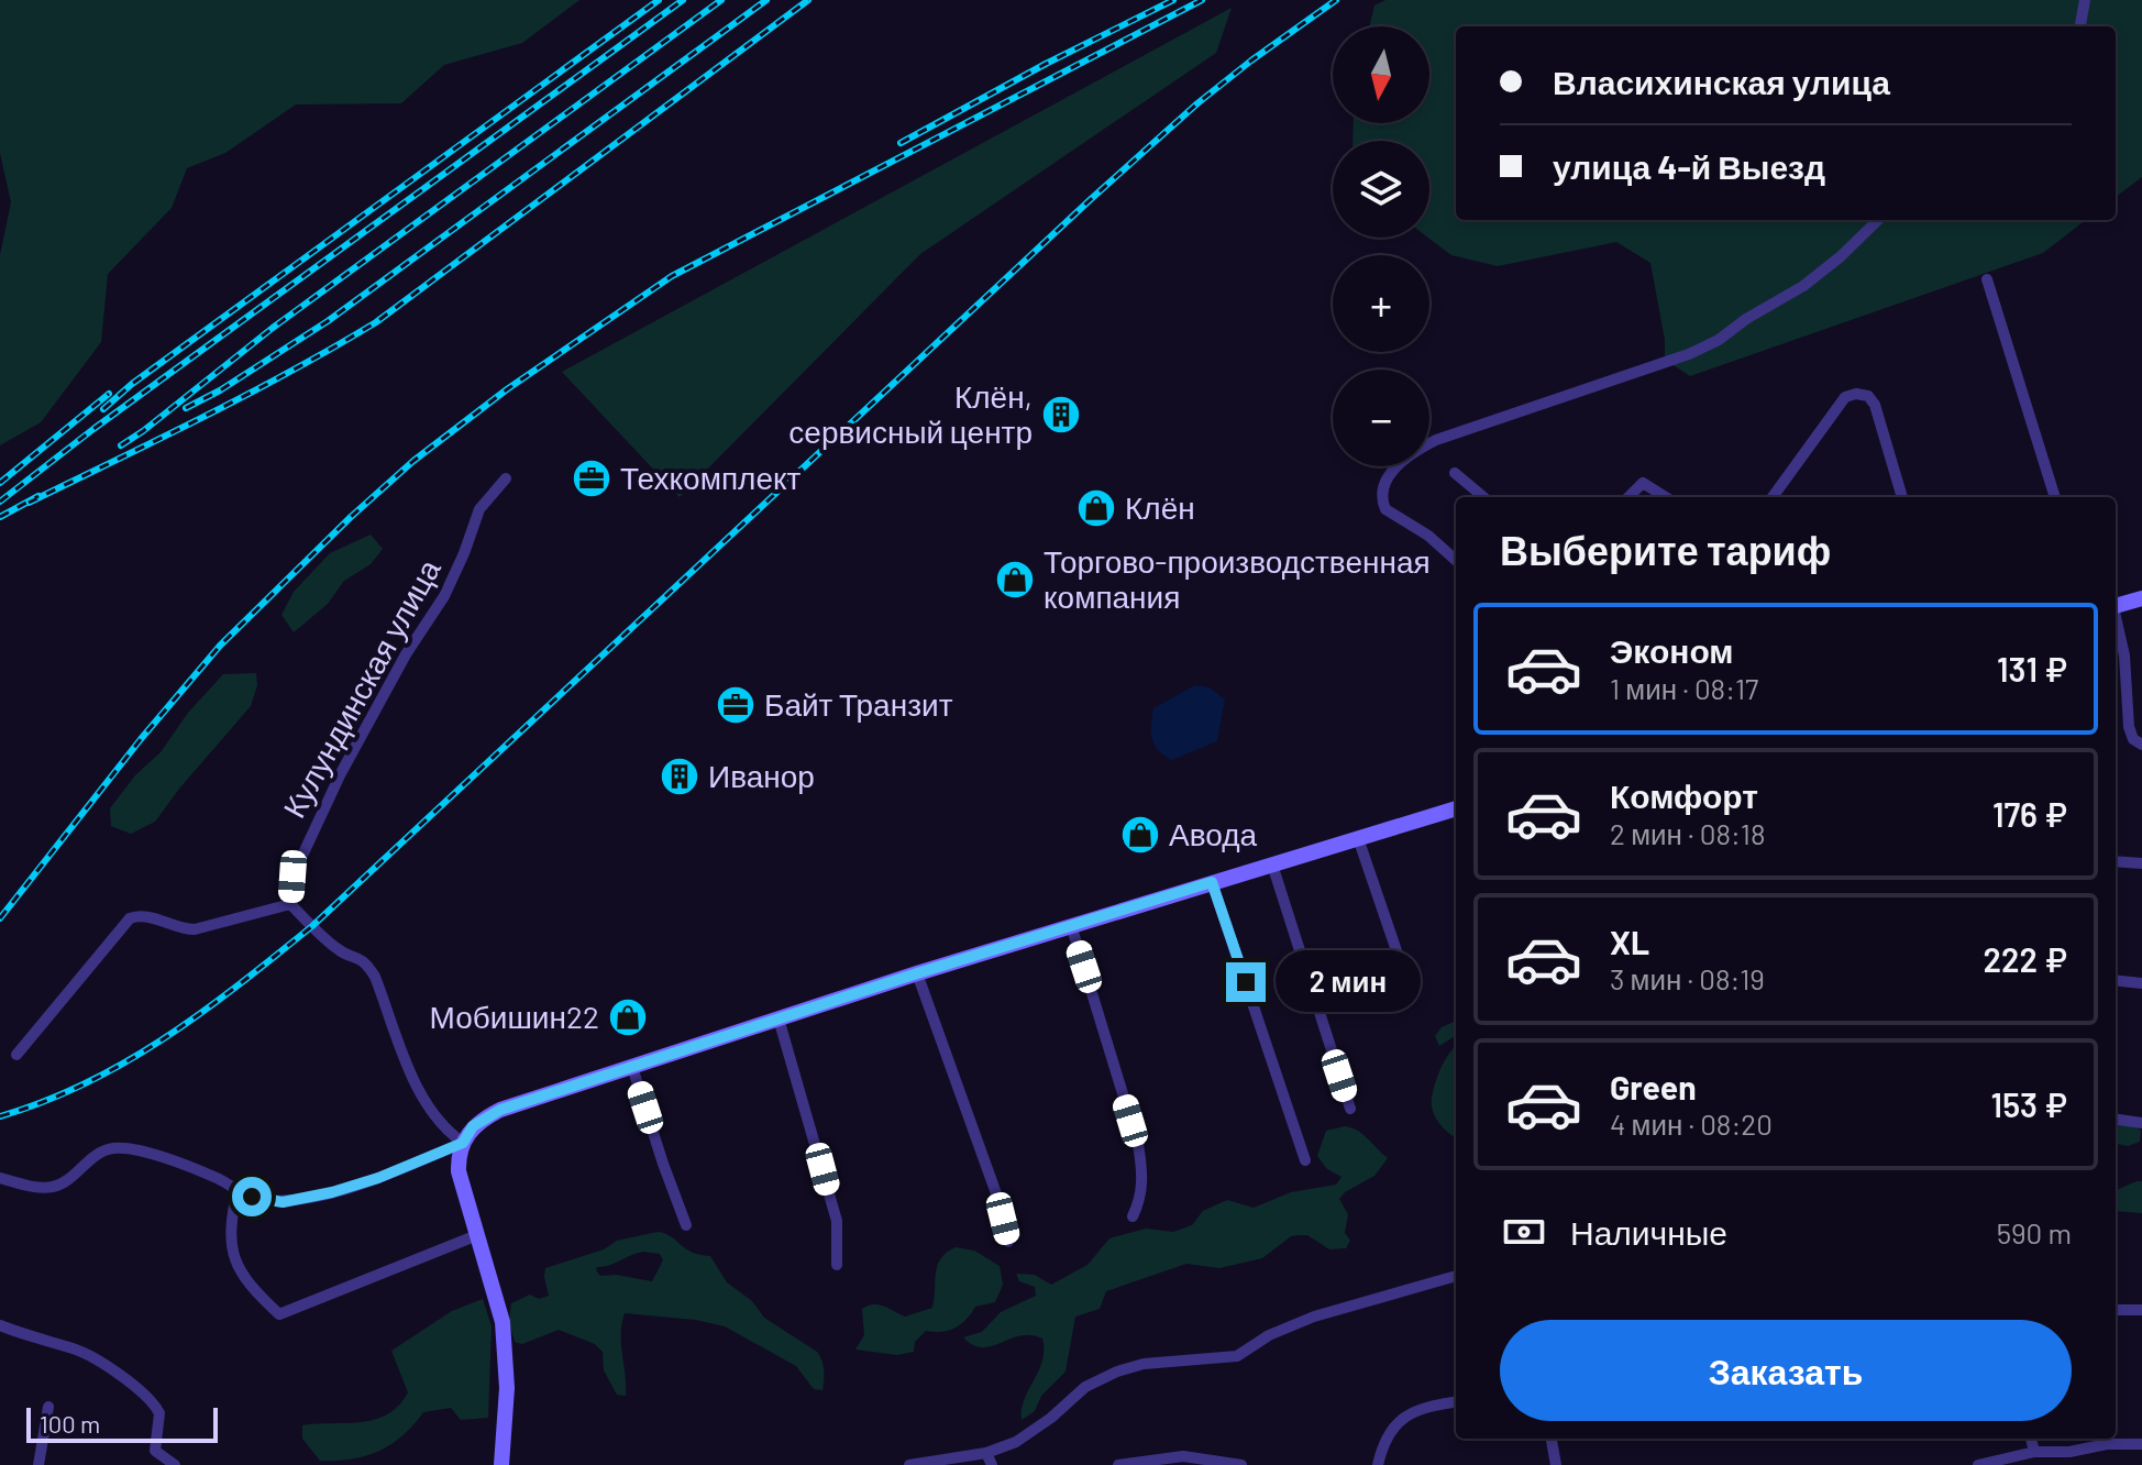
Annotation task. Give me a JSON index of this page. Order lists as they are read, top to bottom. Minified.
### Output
{"streets":{"street":["Кулундинская улица"]},"places":{"building":["Клён, сервисный центр","Иванор"],"office":["Техкомплект","Байт Транзит"],"shop":["Клён","Торгово-производственная компания","Авода","Мобишин22"]},"scale_bar":"100 m","north":"bottom","page":{"map_buttons":["+","−"],"banner":["Власихинская улица","улица 4-й Выезд"],"heading":"Выберите тариф","list":[{"name":"Эконом","note":"1 мин · 08:17","value":"131 ₽"},{"name":"Комфорт","note":"2 мин · 08:18","value":"176 ₽"},{"name":"XL","note":"3 мин · 08:19","value":"222 ₽"},{"name":"Green","note":"4 мин · 08:20","value":"153 ₽"}],"bubble":"2 мин","pay":["Наличные","590 m"],"buttons":"Заказать","scale":"100 m"}}
